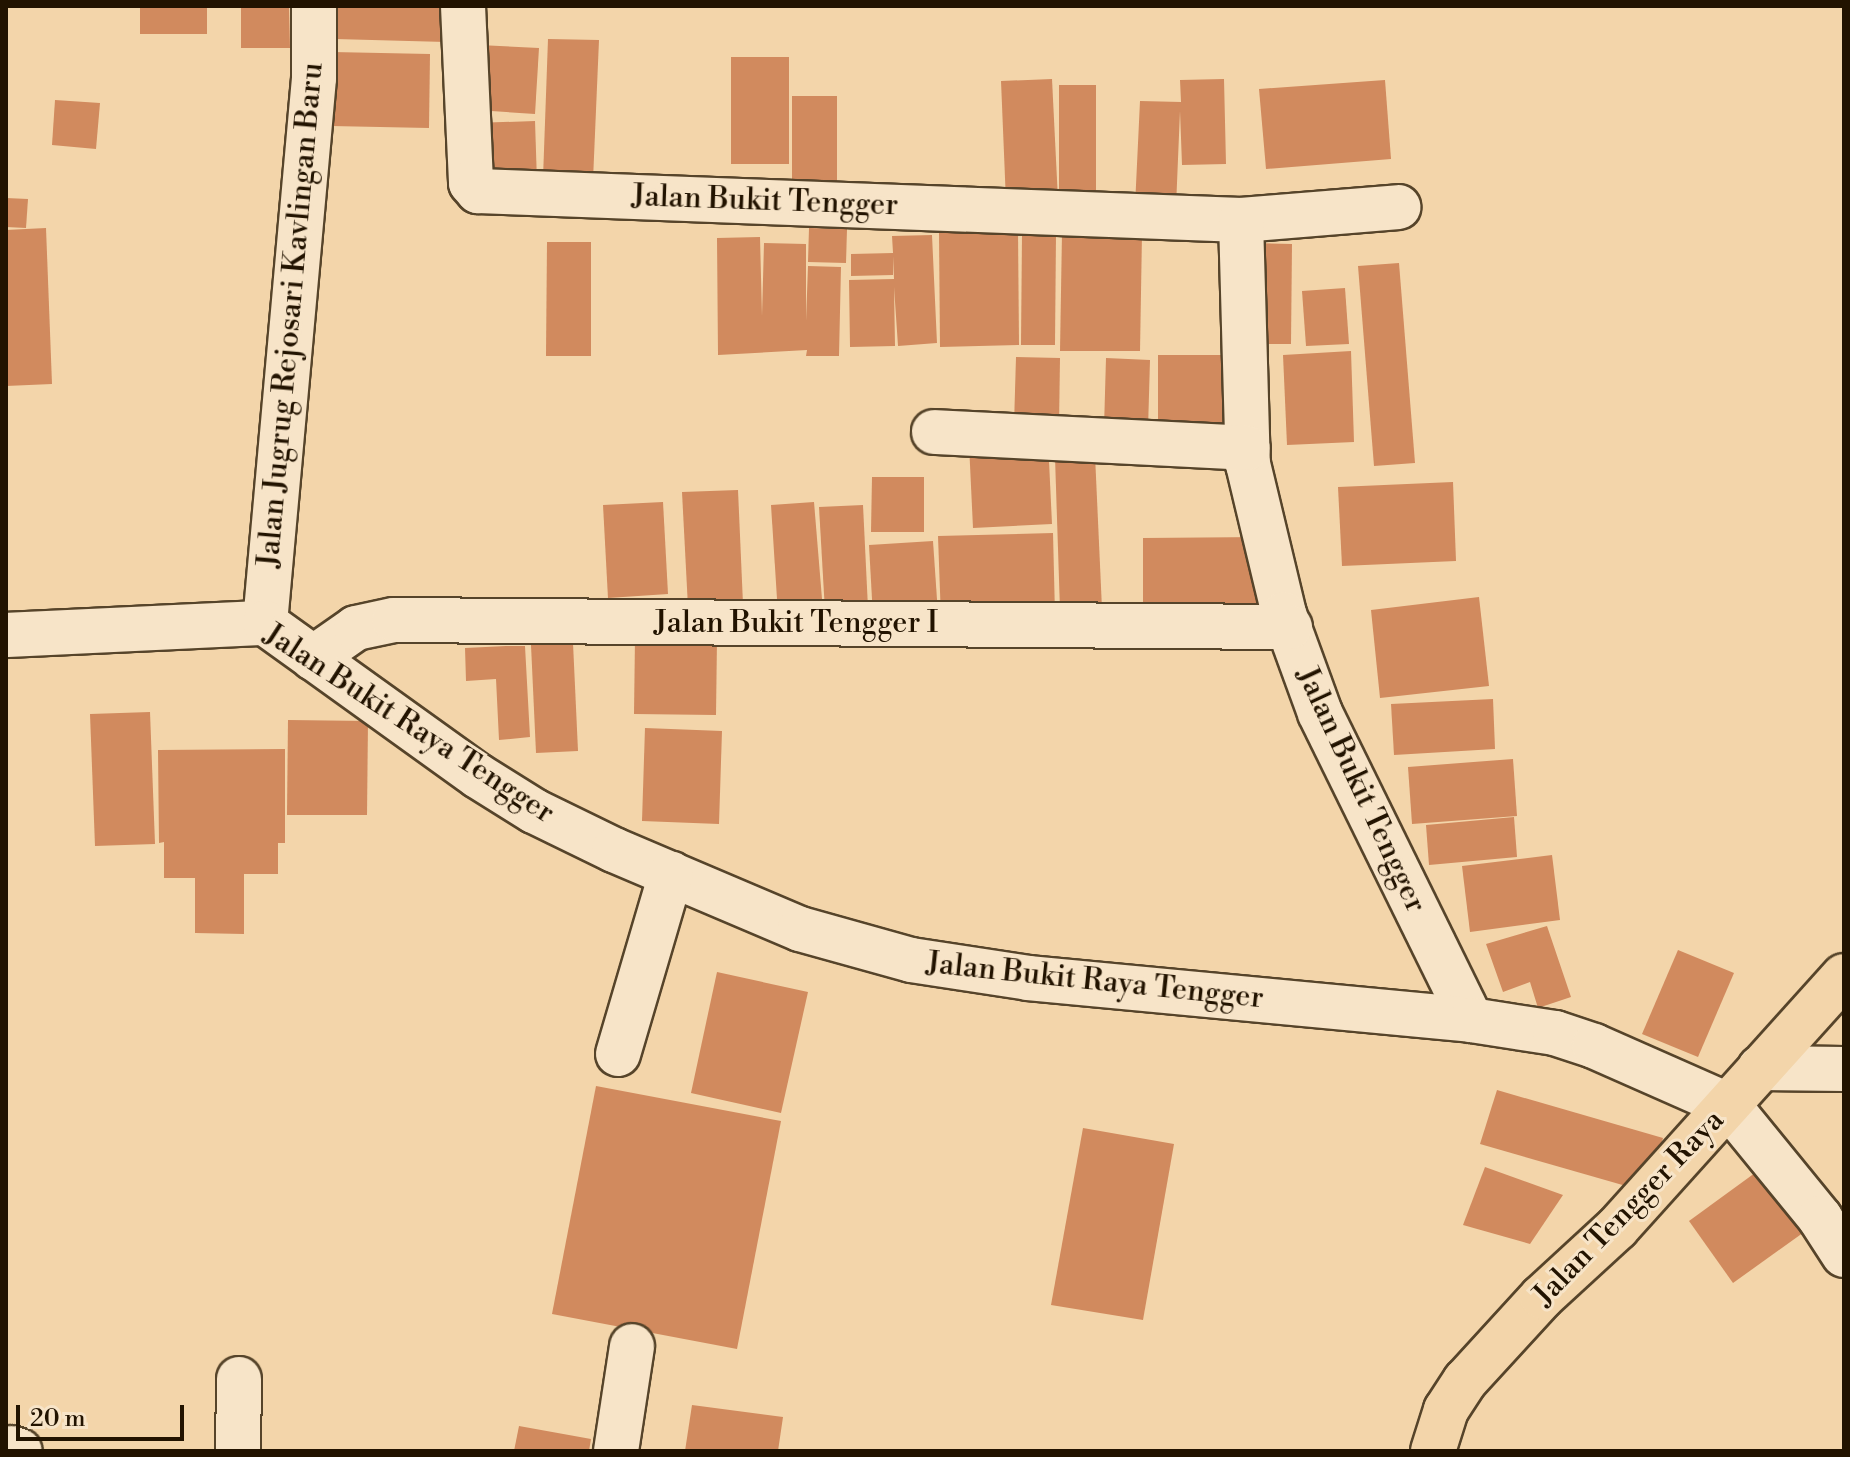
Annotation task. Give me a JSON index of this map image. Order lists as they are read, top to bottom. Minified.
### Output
{"streets":{"main road":["Jalan Tengger Raya"],"street":["Jalan Bukit Tengger","Jalan Jugrug Rejosari Kavlingan Baru","Jalan Bukit Tengger I","Jalan Bukit Raya Tengger"]},"crossings":[["Jalan Bukit Tengger","Jalan Bukit Tengger I"],["Jalan Bukit Tengger","Jalan Bukit Raya Tengger"],["Jalan Jugrug Rejosari Kavlingan Baru","Jalan Bukit Raya Tengger"],["Jalan Bukit Tengger I","Jalan Bukit Raya Tengger"],["Jalan Bukit Raya Tengger","Jalan Tengger Raya"]],"scale_bar":"20 m"}
